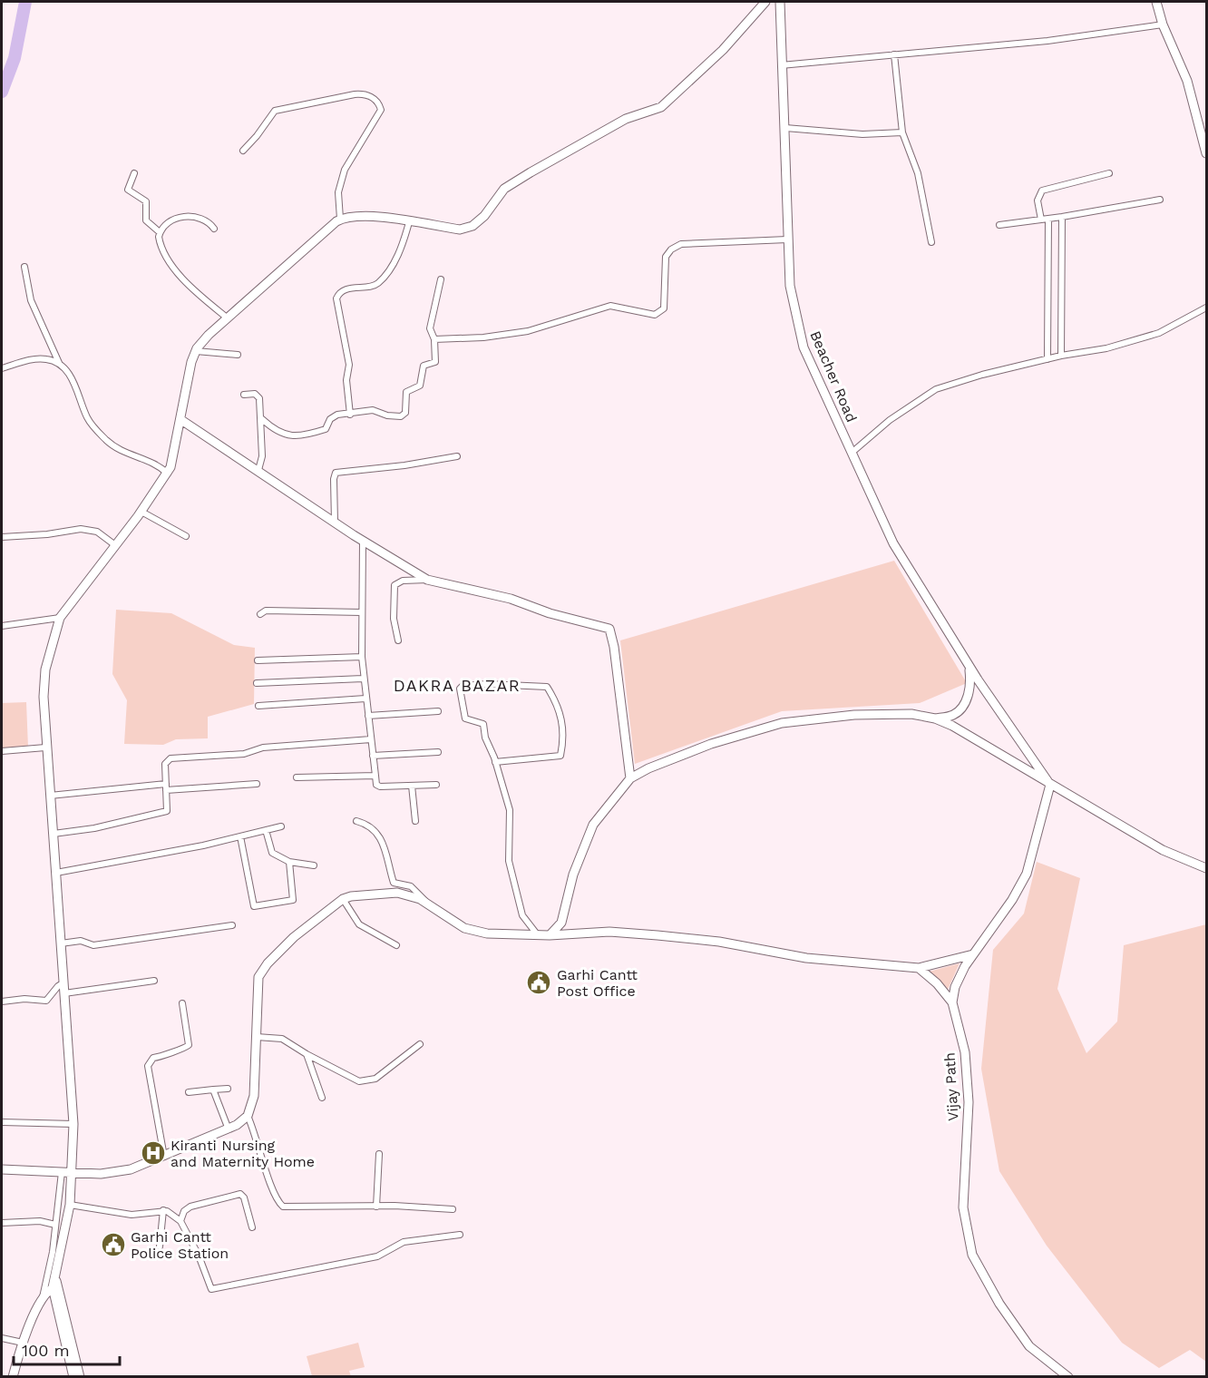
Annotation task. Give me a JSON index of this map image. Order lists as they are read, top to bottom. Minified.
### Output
{"streets":{"street":["Beacher Road","Vijay Path"]},"districts":["DAKRA BAZAR"],"places":{"public building":["Garhi Cantt Post Office","Garhi Cantt Police Station"],"hospital":["Kiranti Nursing and Maternity Home"]},"scale_bar":"100 m"}
